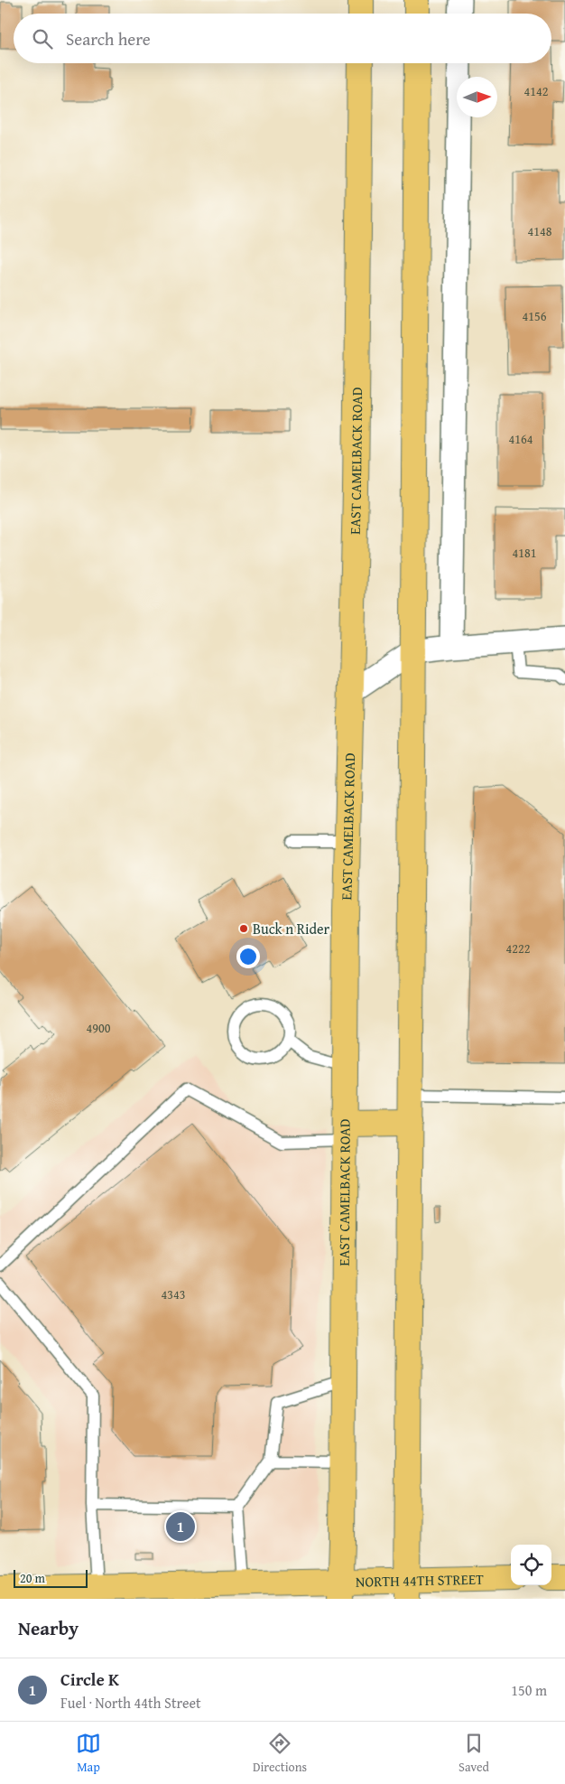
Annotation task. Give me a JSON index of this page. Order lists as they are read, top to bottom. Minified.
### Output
{"streets":{"main road":["EAST CAMELBACK ROAD","NORTH 44TH STREET"]},"crossings":[["EAST CAMELBACK ROAD","NORTH 44TH STREET"]],"places":["Buck n Rider"],"house_numbers":["4142","4148","4156","4164","4181","4222","4900","4343"],"scale_bar":"20 m","north":"right","page":{"search":"Search here","pins":"1","scale":"20 m","heading":"Nearby","list":[{"mark":"1","name":"Circle K","note":"Fuel · North 44th Street","value":"150 m"}],"nav":["Map","Directions","Saved"]}}
